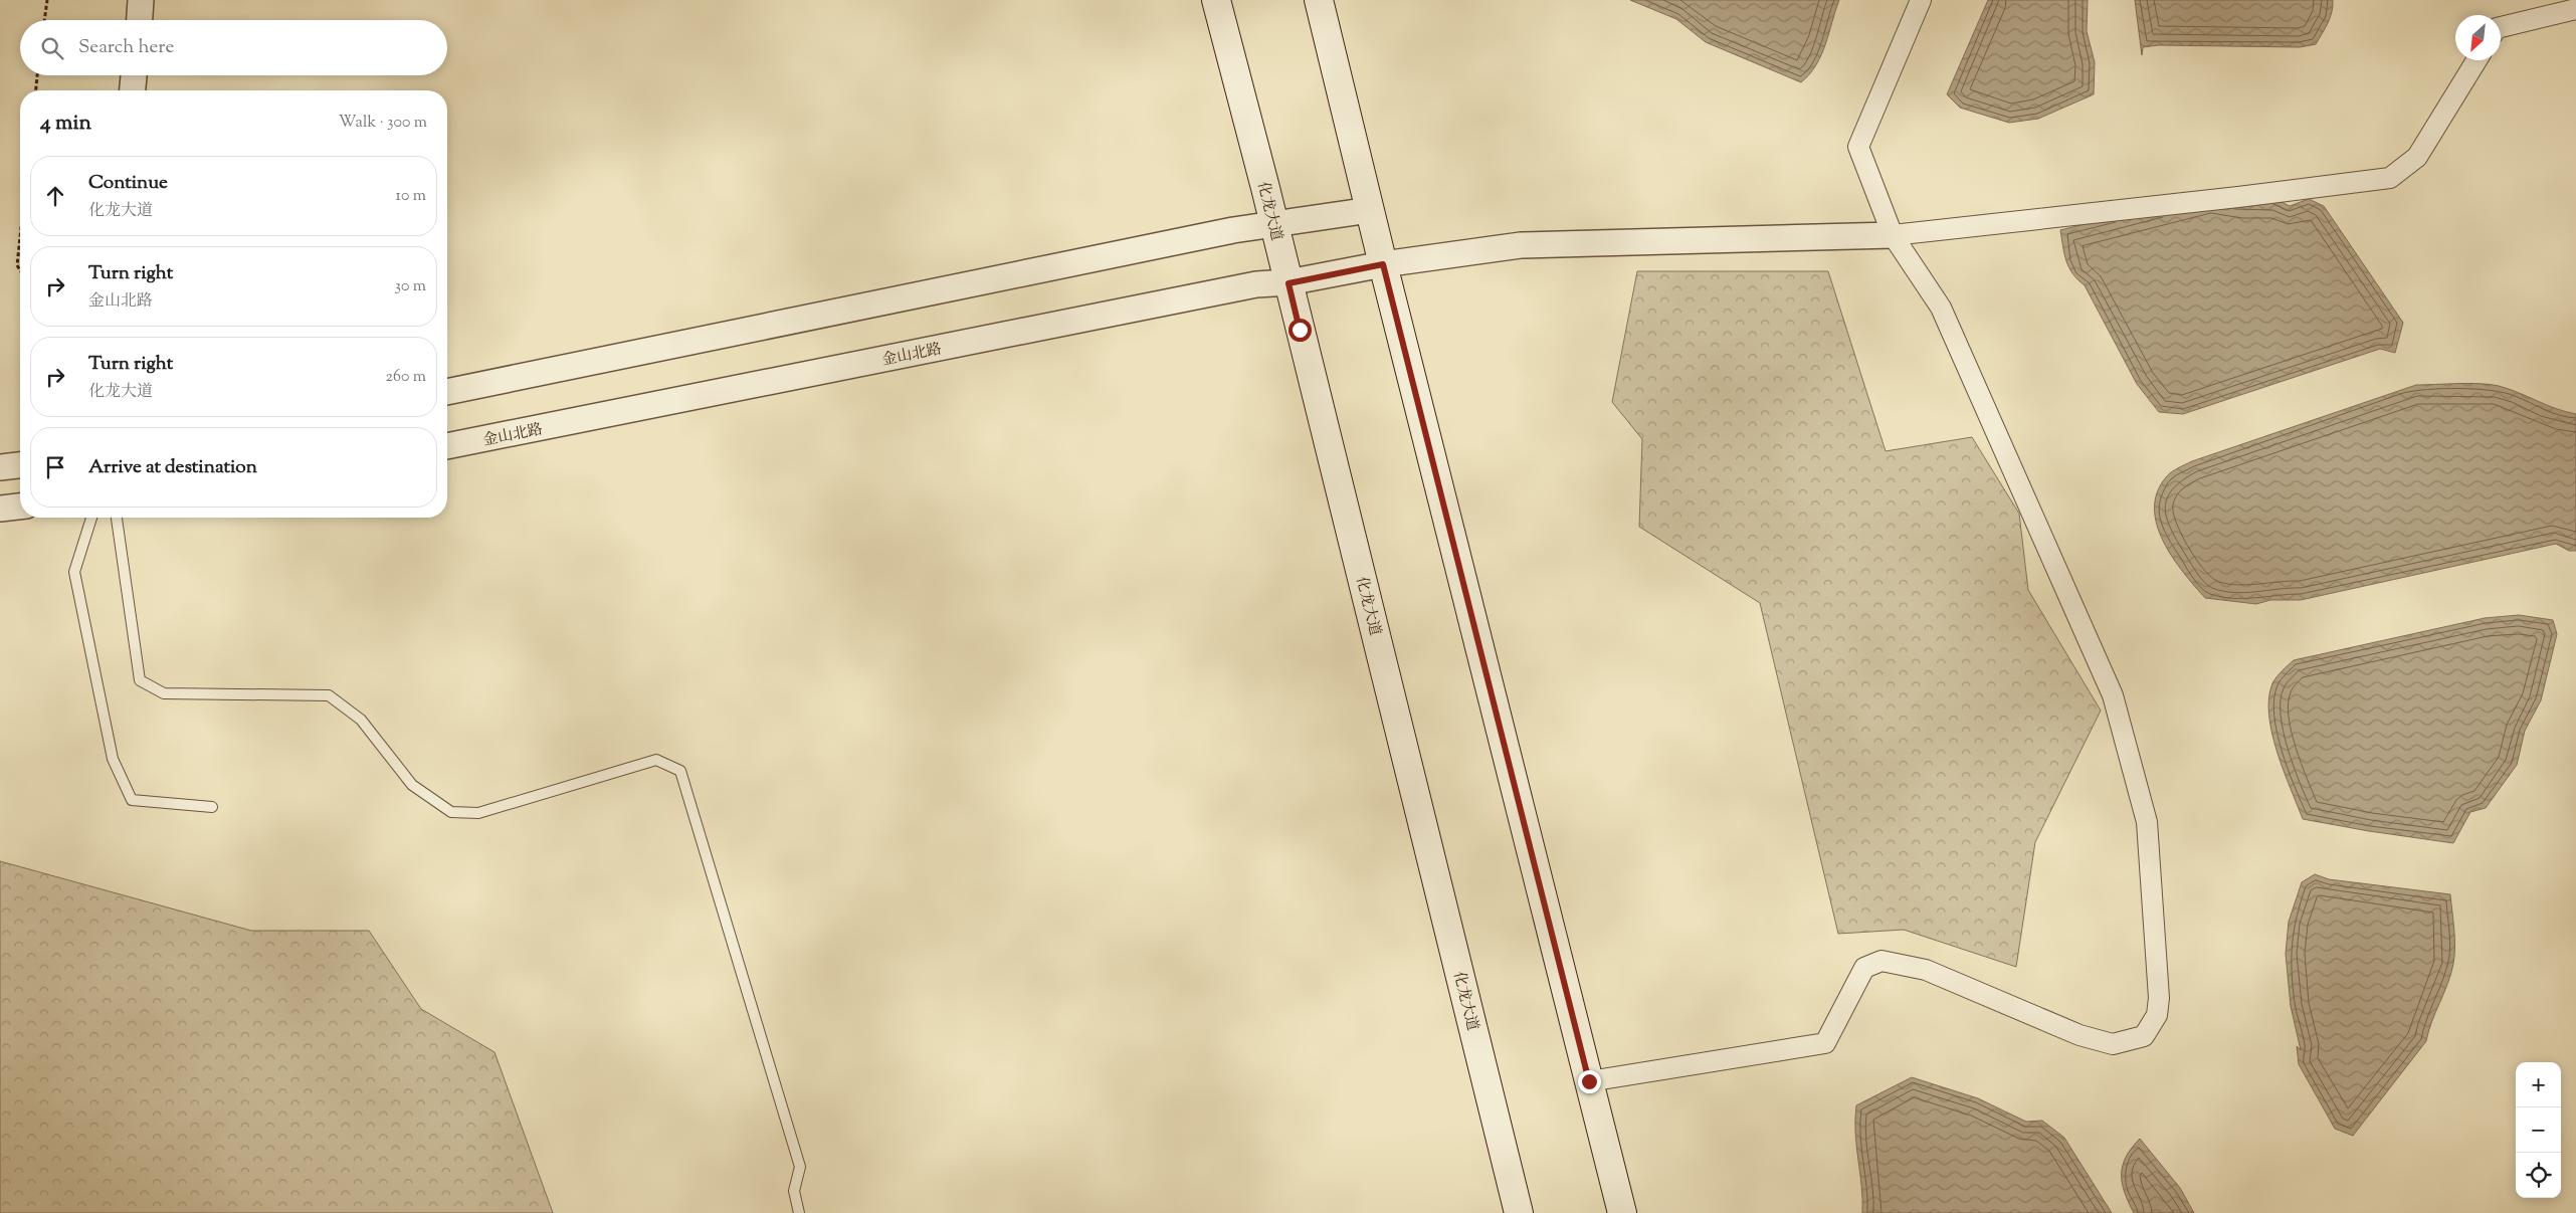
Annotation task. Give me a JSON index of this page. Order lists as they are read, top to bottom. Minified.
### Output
{"streets":{"main road":["化龙大道"],"street":["金山北路"]},"crossings":[["化龙大道","金山北路"]],"north":"bottom left","page":{"search":"Search here","heading":["4 min","Walk · 300 m"],"list":[["Continue","化龙大道","10 m"],["Turn right","金山北路","30 m"],["Turn right","化龙大道","260 m"],"Arrive at destination"],"map_buttons":["+","−"]}}
